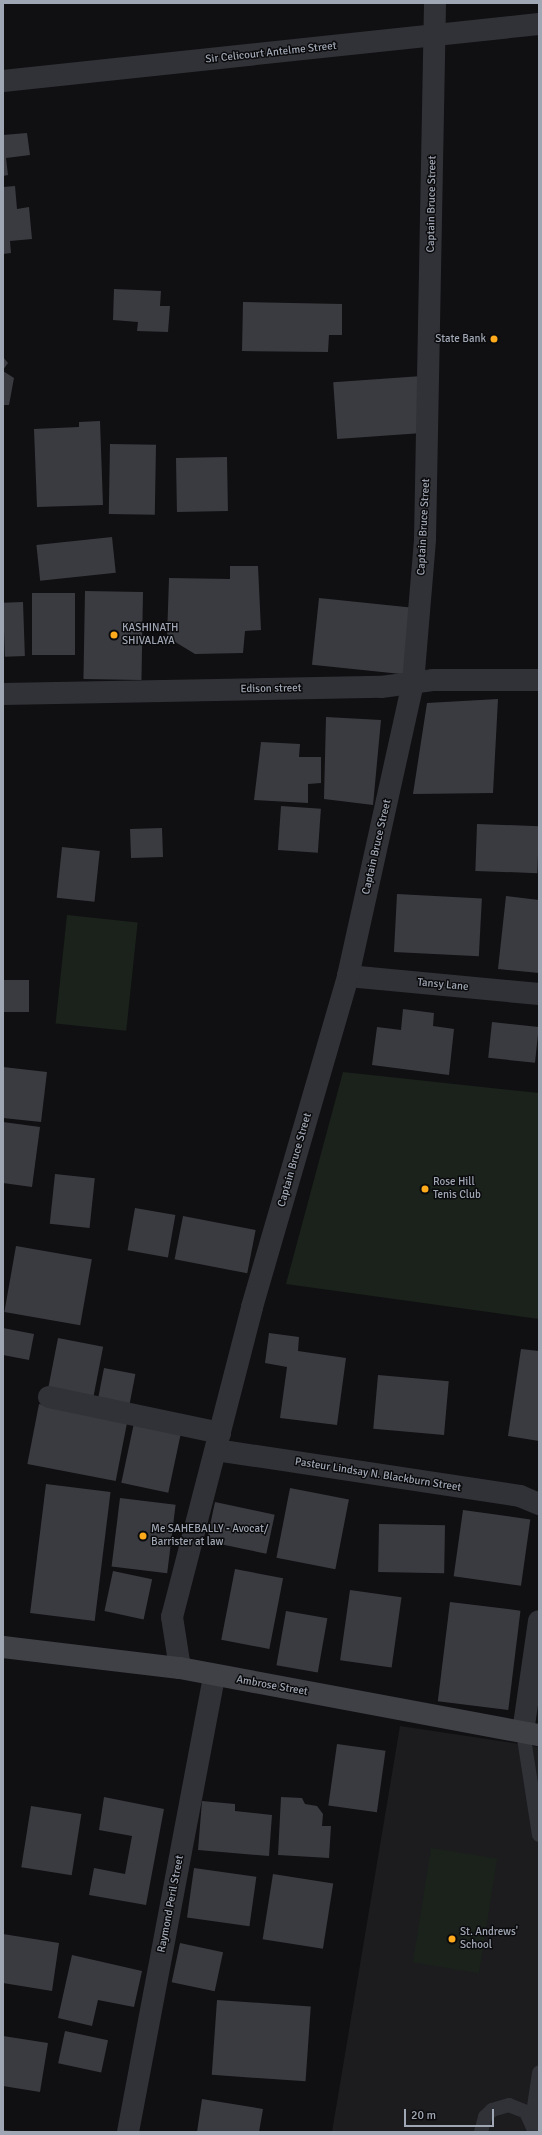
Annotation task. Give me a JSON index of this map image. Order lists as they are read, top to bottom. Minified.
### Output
{"streets":{"street":["Sir Celicourt Antelme Street","Captain Bruce Street","Edison street","Tansy Lane","Pasteur Lindsay N. Blackburn Street","Ambrose Street","Raymond Peril Street"]},"crossings":[["Sir Celicourt Antelme Street","Captain Bruce Street"],["Captain Bruce Street","Edison street"],["Captain Bruce Street","Tansy Lane"],["Captain Bruce Street","Pasteur Lindsay N. Blackburn Street"],["Captain Bruce Street","Ambrose Street"],["Ambrose Street","Raymond Peril Street"]],"places":["State Bank","KASHINATH SHIVALAYA","Rose Hill Tenis Club","Me SAHEBALLY - Avocat/ Barrister at law","St. Andrews' School"],"scale_bar":"20 m"}
